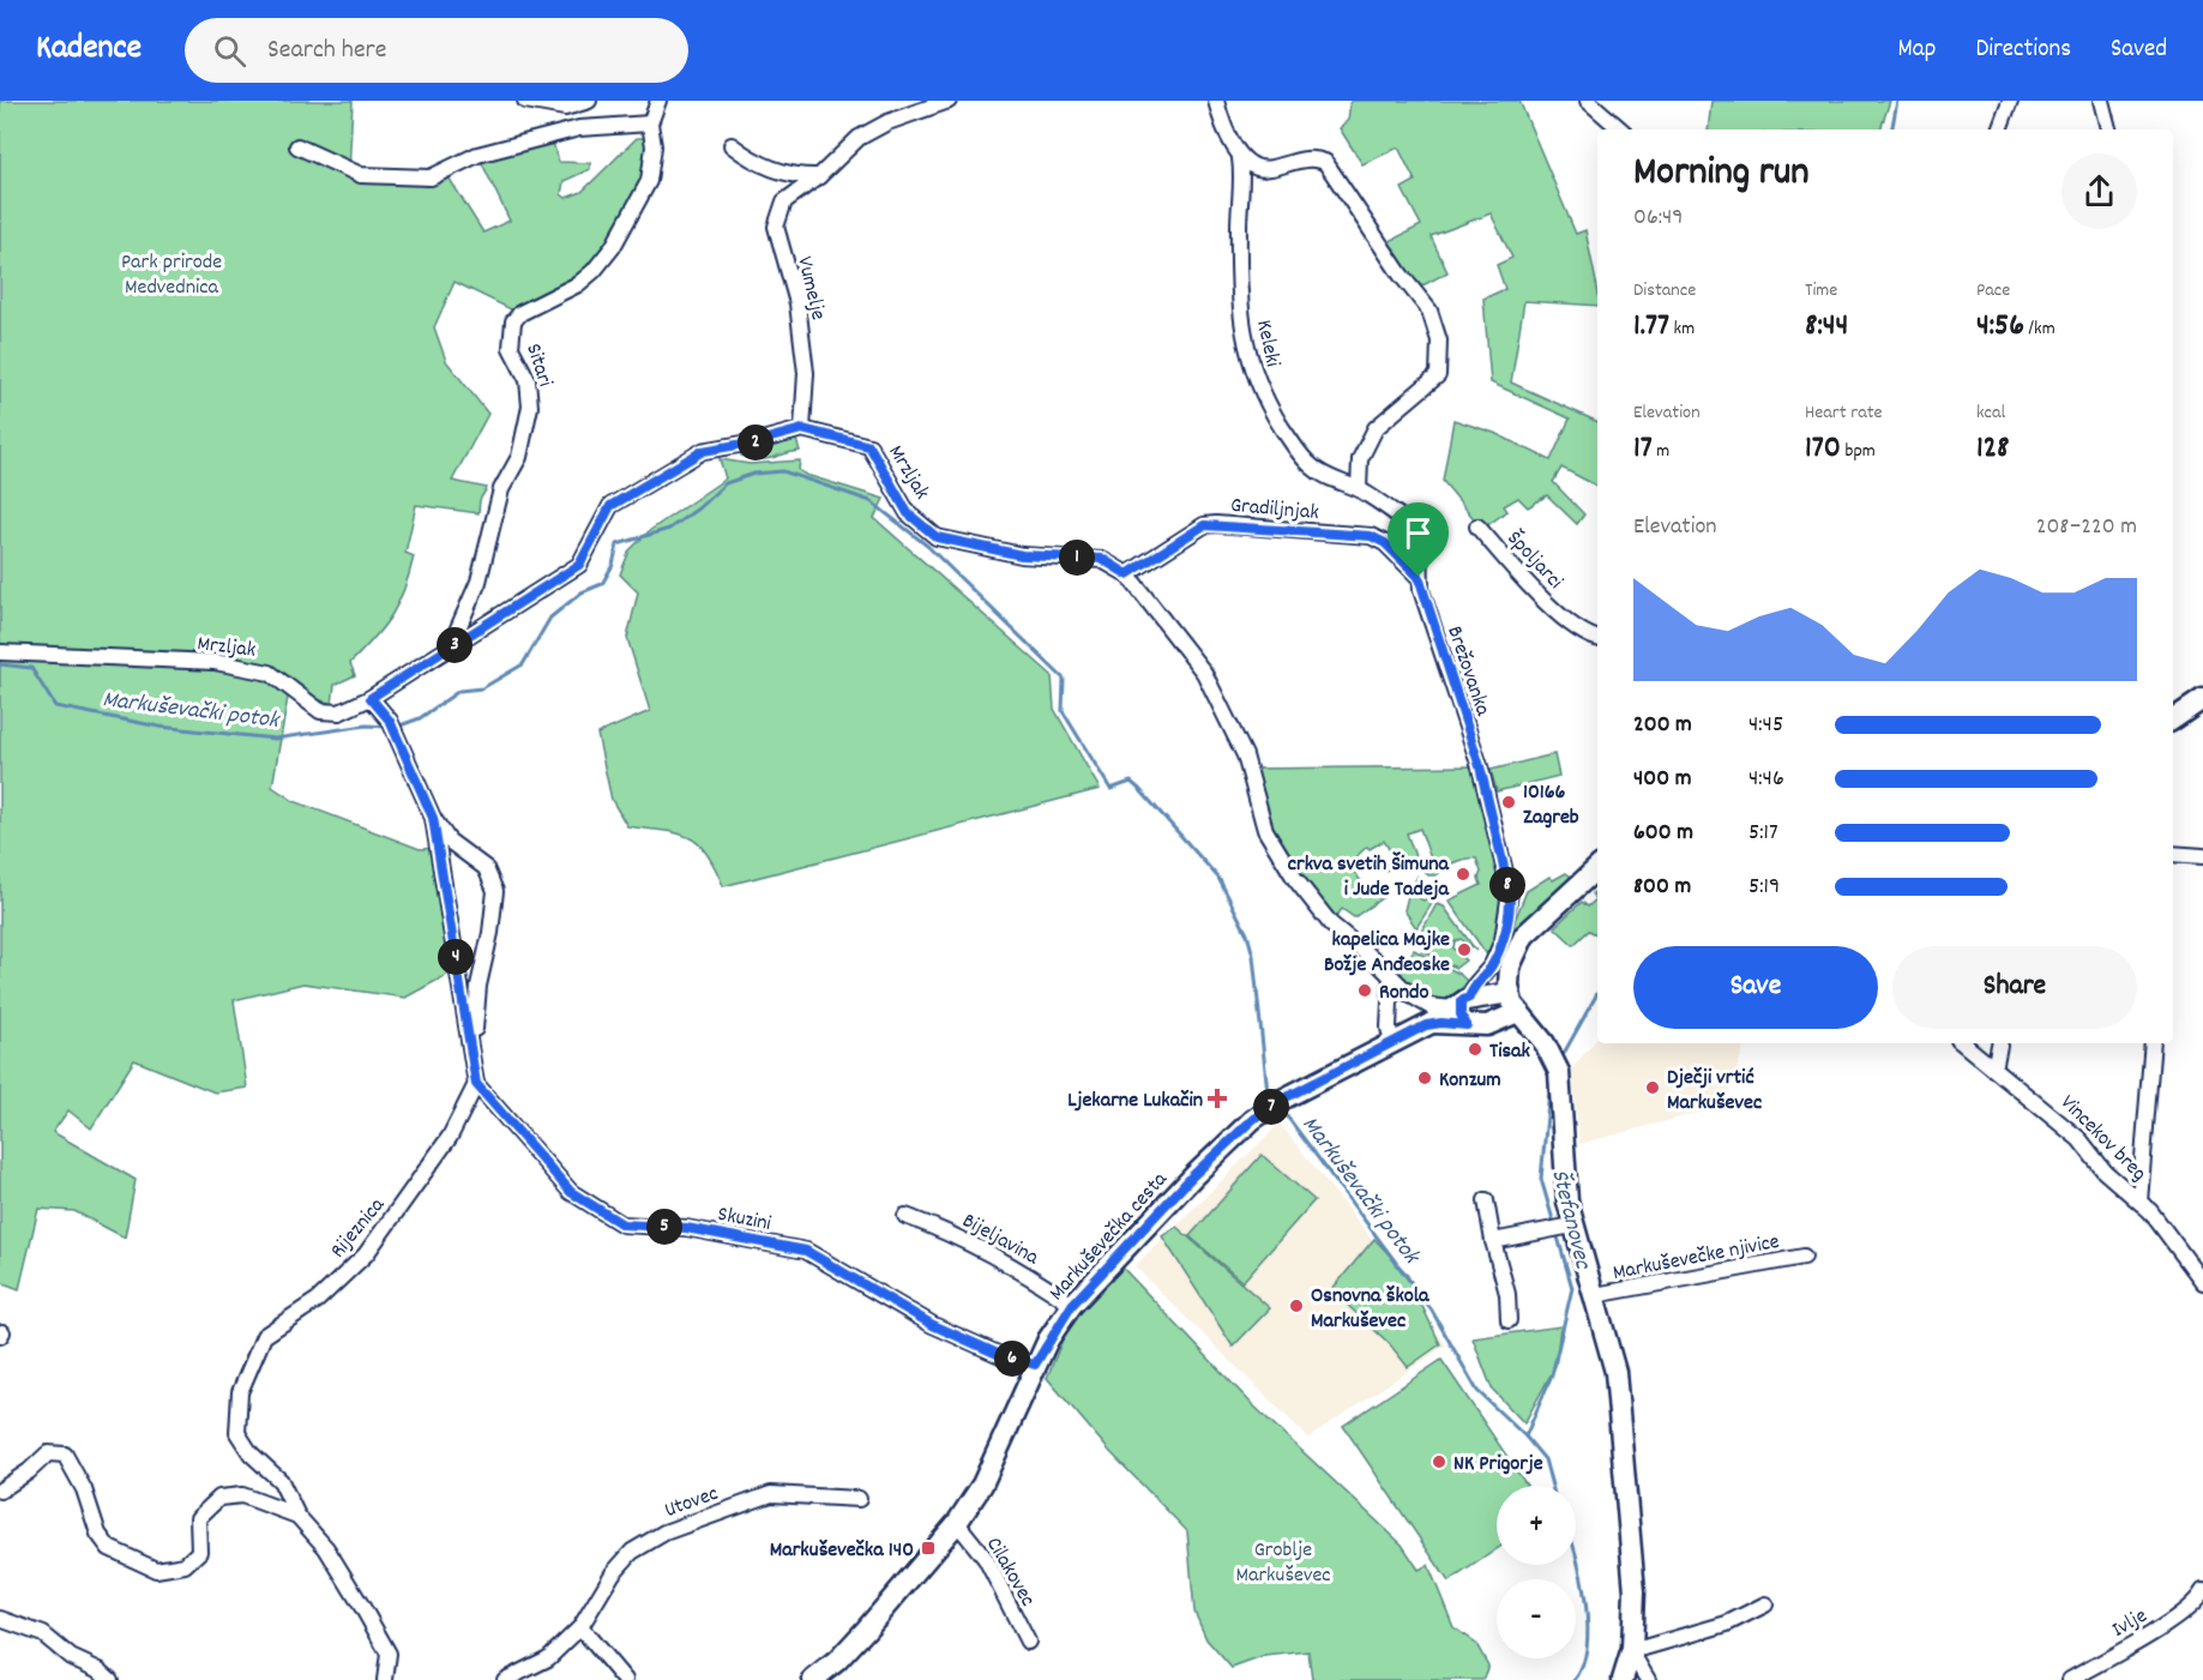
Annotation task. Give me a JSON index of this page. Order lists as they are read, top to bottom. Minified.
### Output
{"streets":{"main road":["Markuševečka cesta"],"street":["Vumelje","Keleki","Sitari","Mrzljak","Gradiljnjak","Špoljarci","Brežovanka","Vincekov breg","Skuzini","Rijeznica","Bijeljavina","Markuševečke njivice","Utovec","Cilakovec","Ivlje"]},"crossings":[["Vumelje","Mrzljak"],["Keleki","Brežovanka"],["Sitari","Mrzljak"],["Mrzljak","Gradiljnjak"],["Mrzljak","Brežovanka"],["Mrzljak","Markuševečka cesta"],["Gradiljnjak","Brežovanka"],["Brežovanka","Markuševečka cesta"],["Skuzini","Rijeznica"],["Skuzini","Markuševečka cesta"],["Markuševečka cesta","Bijeljavina"],["Markuševečka cesta","Cilakovec"]],"water":["Markuševački potok","Štefanovec"],"parks":["Park prirode Medvednica","Groblje Markuševec"],"places":{"other":["10166 Zagreb","crkva svetih Šimuna i Jude Tadeja","kapelica Majke Božje Anđeoske","Rondo","Tisak","Konzum","Dječji vrtić Markuševec","Osnovna škola Markuševec","NK Prigorje"],"health":["Ljekarne Lukačin"],"transit":["Markuševečka 140"]},"page":{"header":"Kadence","search":"Search here","nav":["Map","Directions","Saved"],"heading":["Morning run","06:49"],"stats":[["Distance","1.77 km"],["Time","8:44"],["Pace","4:56 /km"],["Elevation","17 m"],["Heart rate","170 bpm"],["kcal","128"]],"pins":["2","1","3","8","4","7","5","6"],"chart":["Elevation","208–220 m"],"list":[{"name":"200 m","note":"4:45"},{"name":"400 m","note":"4:46"},{"name":"600 m","note":"5:17"},{"name":"800 m","note":"5:19"}],"buttons":["Save","Share"],"map_buttons":["+","−"]}}
